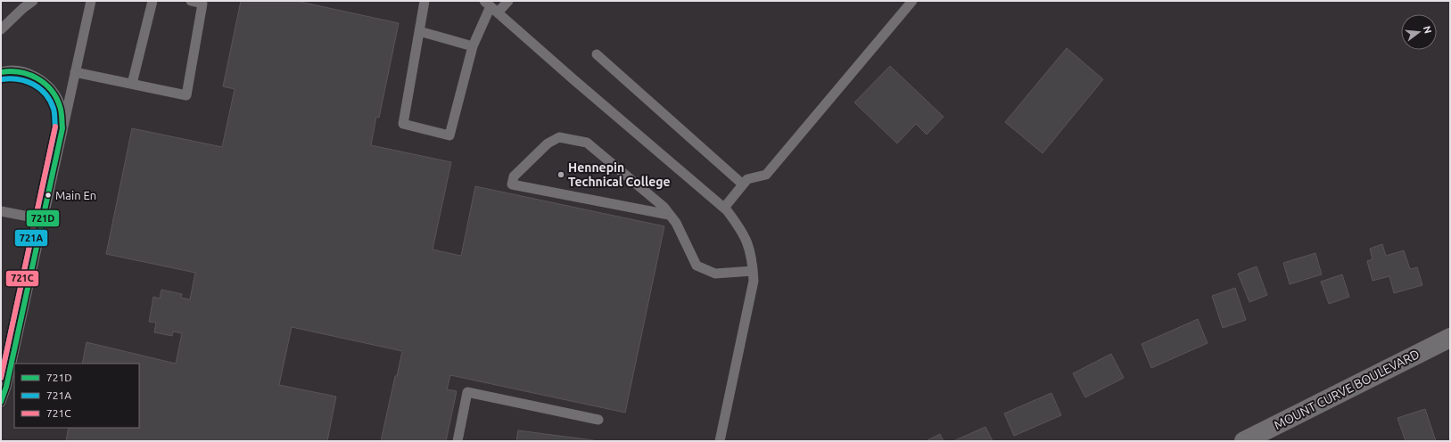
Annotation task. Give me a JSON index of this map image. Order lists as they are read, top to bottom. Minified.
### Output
{"streets":{"street":["MOUNT CURVE BOULEVARD"]},"places":["Hennepin Technical College","Main En"],"lines":["transit line 721D","transit line 721A","transit line 721C"],"legend":["721D","721A","721C"],"north":"right"}
